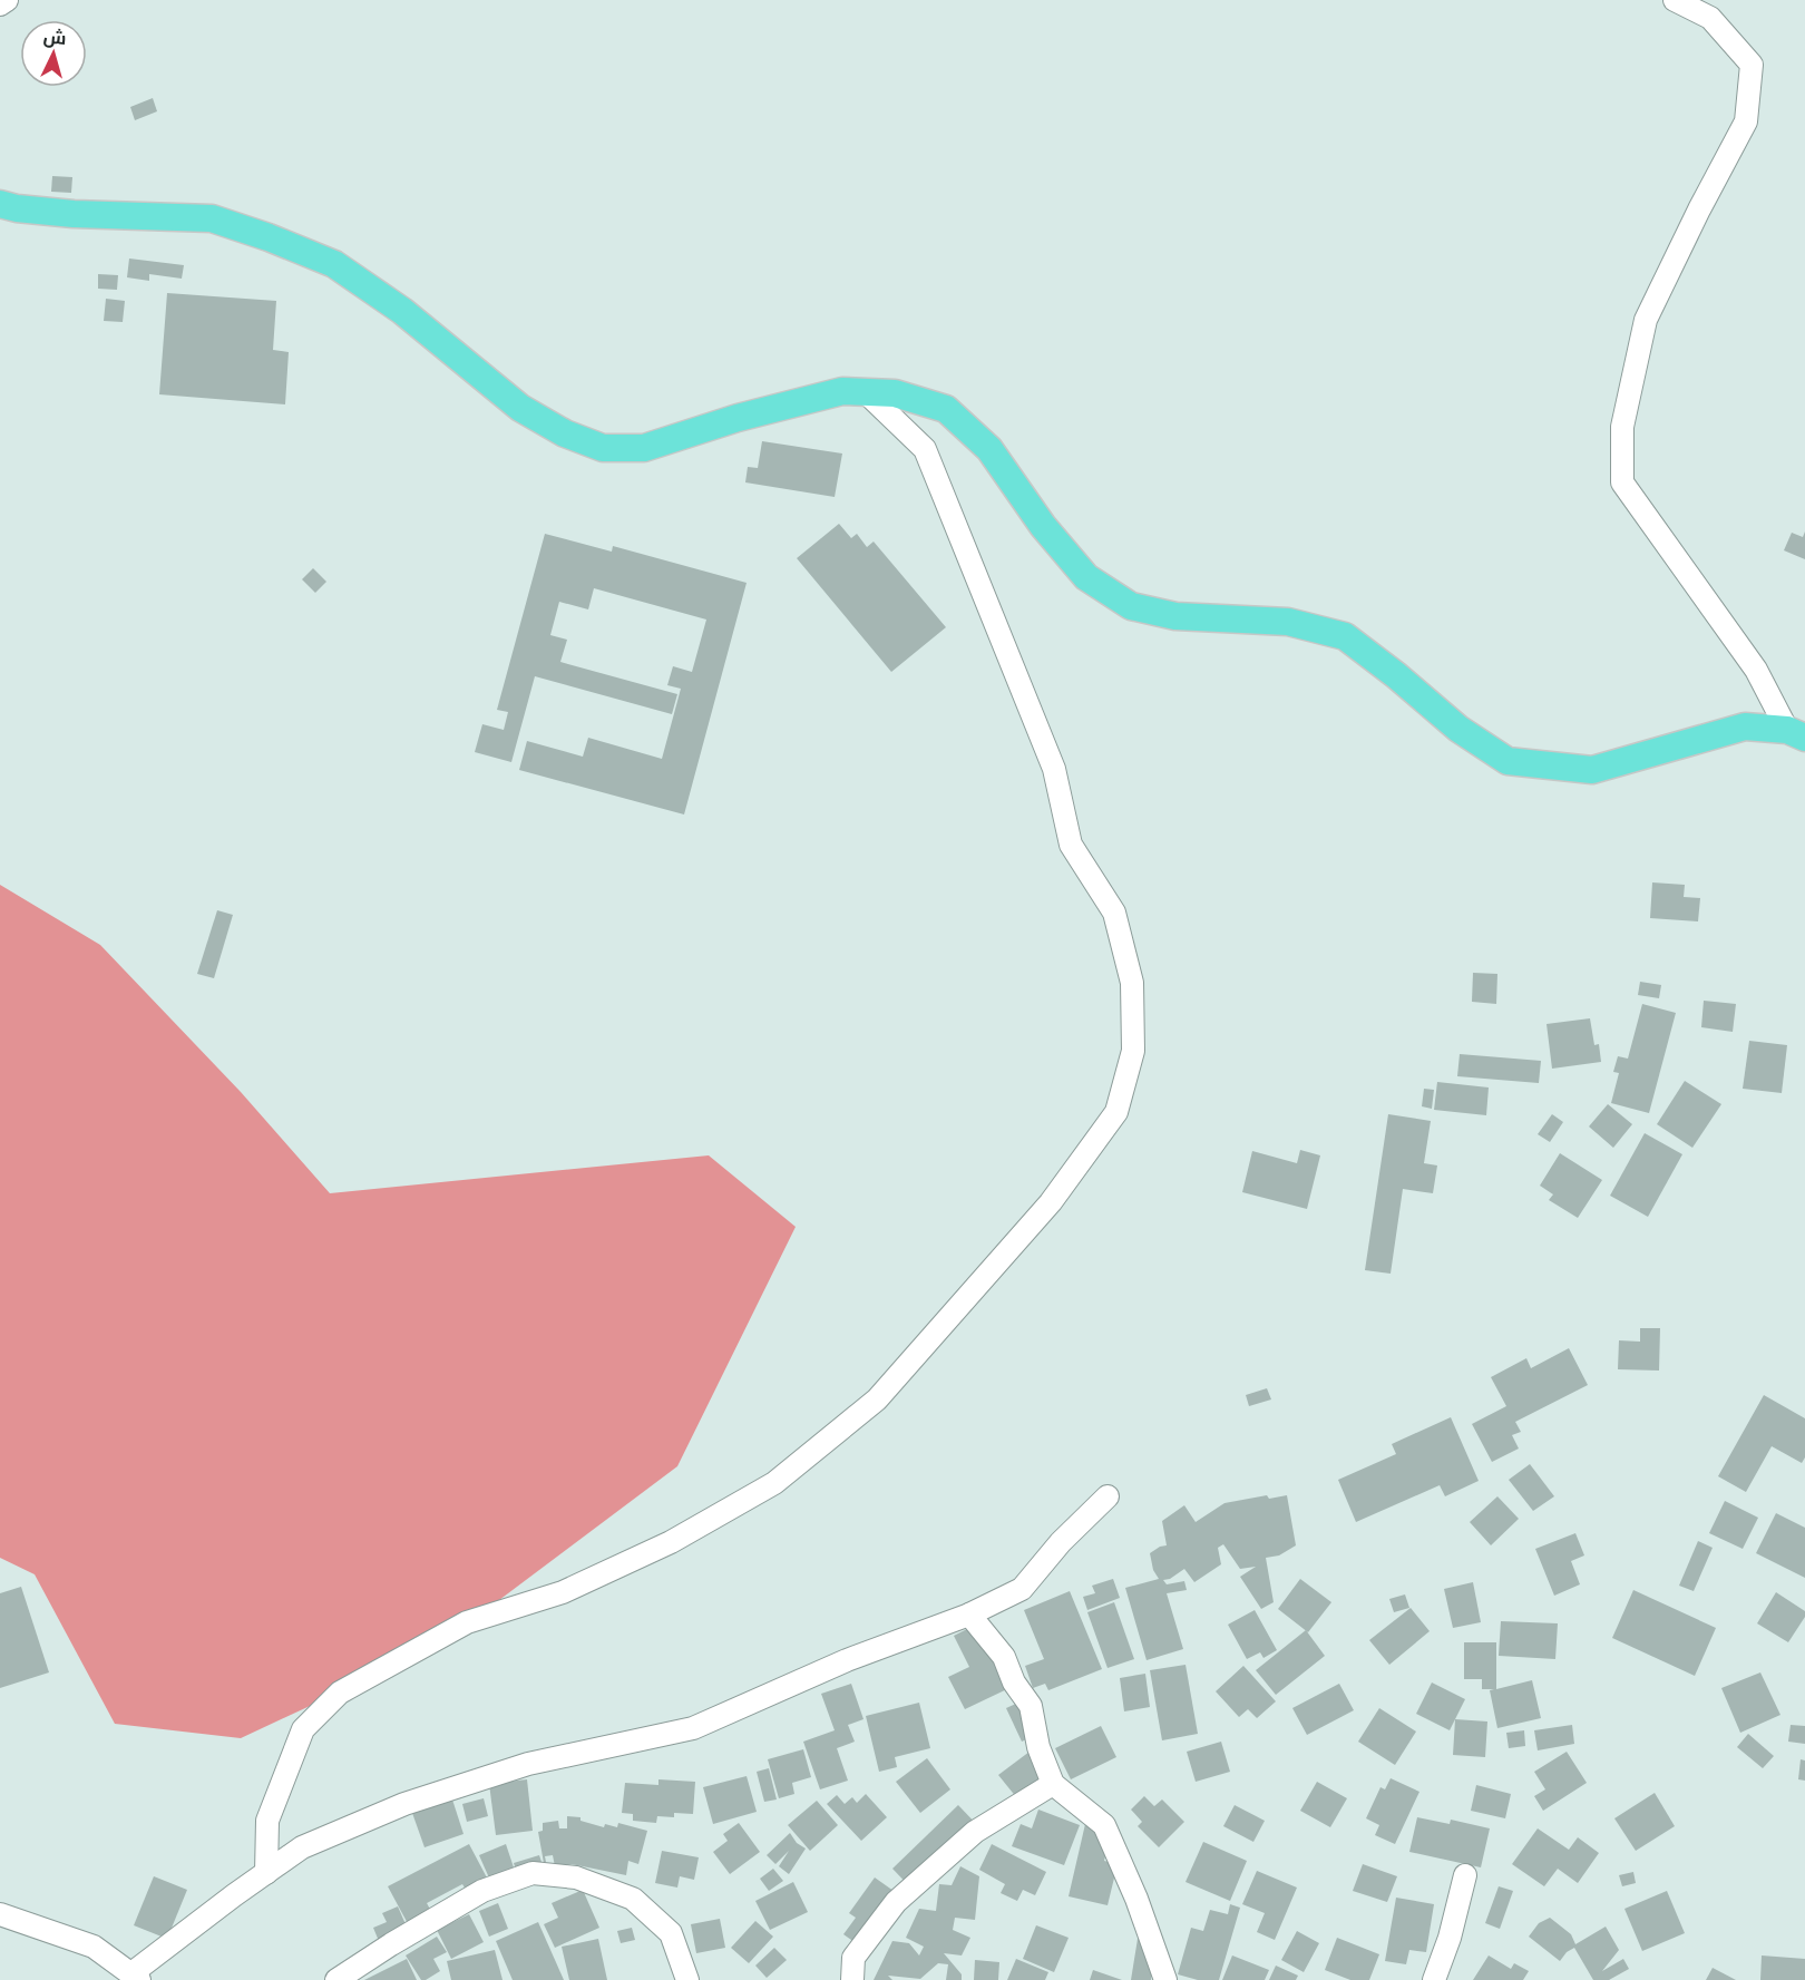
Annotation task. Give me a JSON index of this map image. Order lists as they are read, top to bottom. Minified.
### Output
{"north":"top"}
